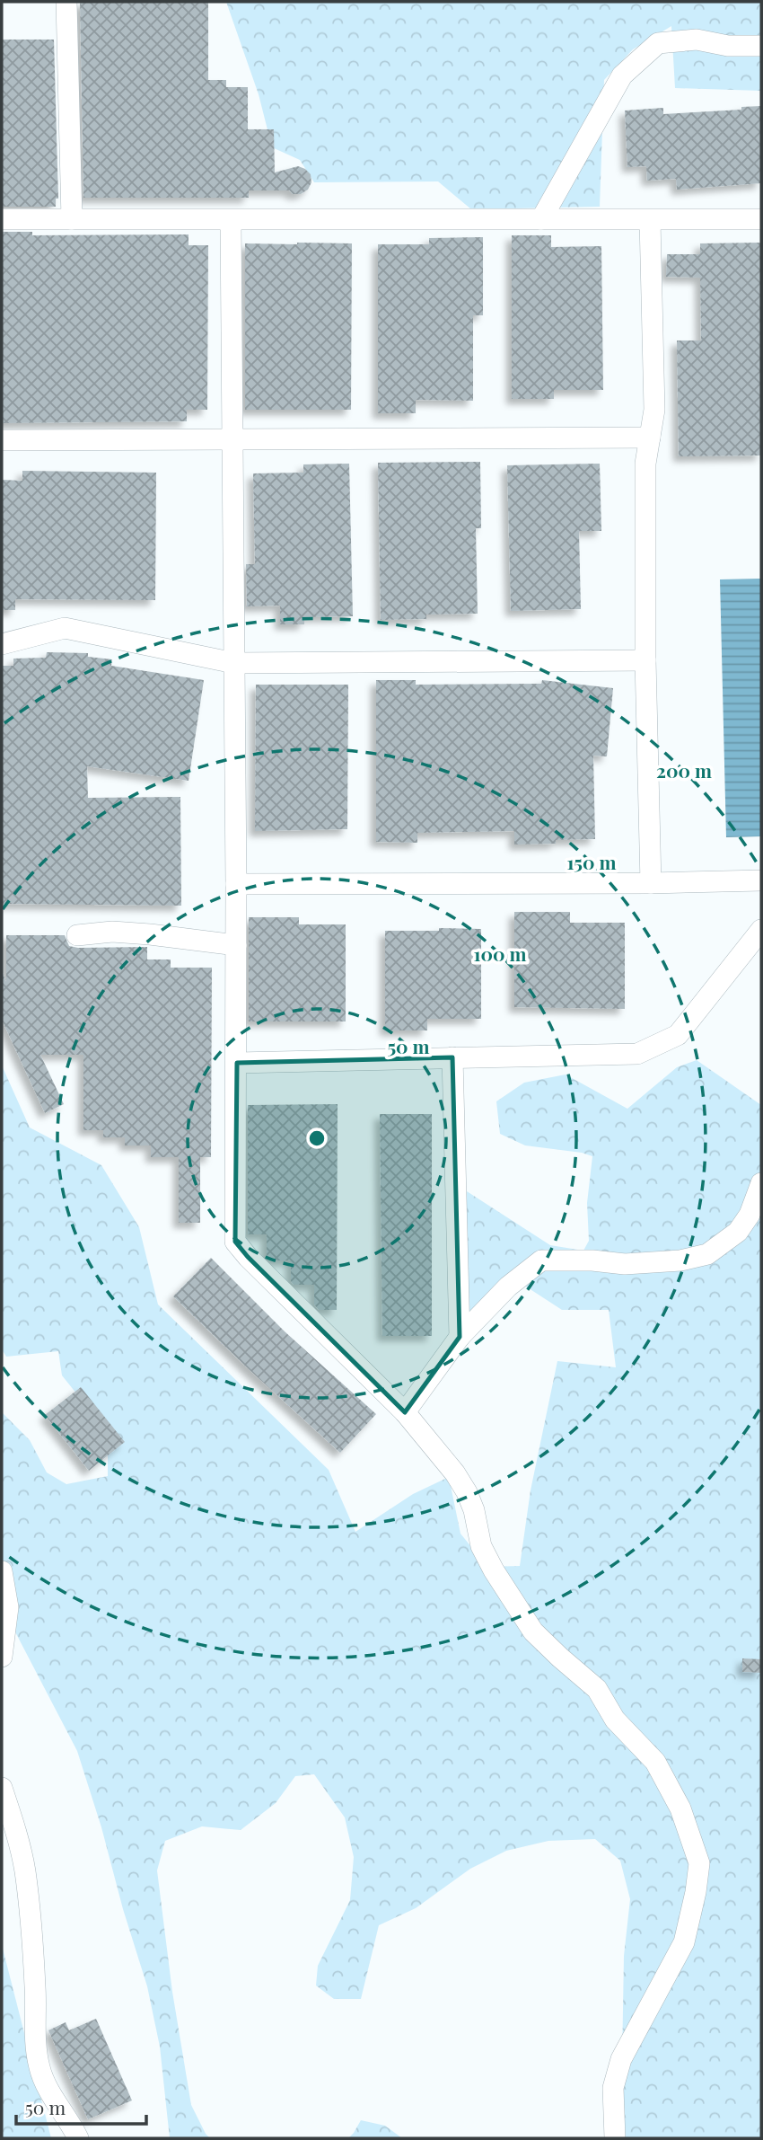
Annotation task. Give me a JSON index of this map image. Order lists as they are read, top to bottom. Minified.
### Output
{"scale_bar":"50 m","rings":["200 m","150 m","100 m","50 m"]}
